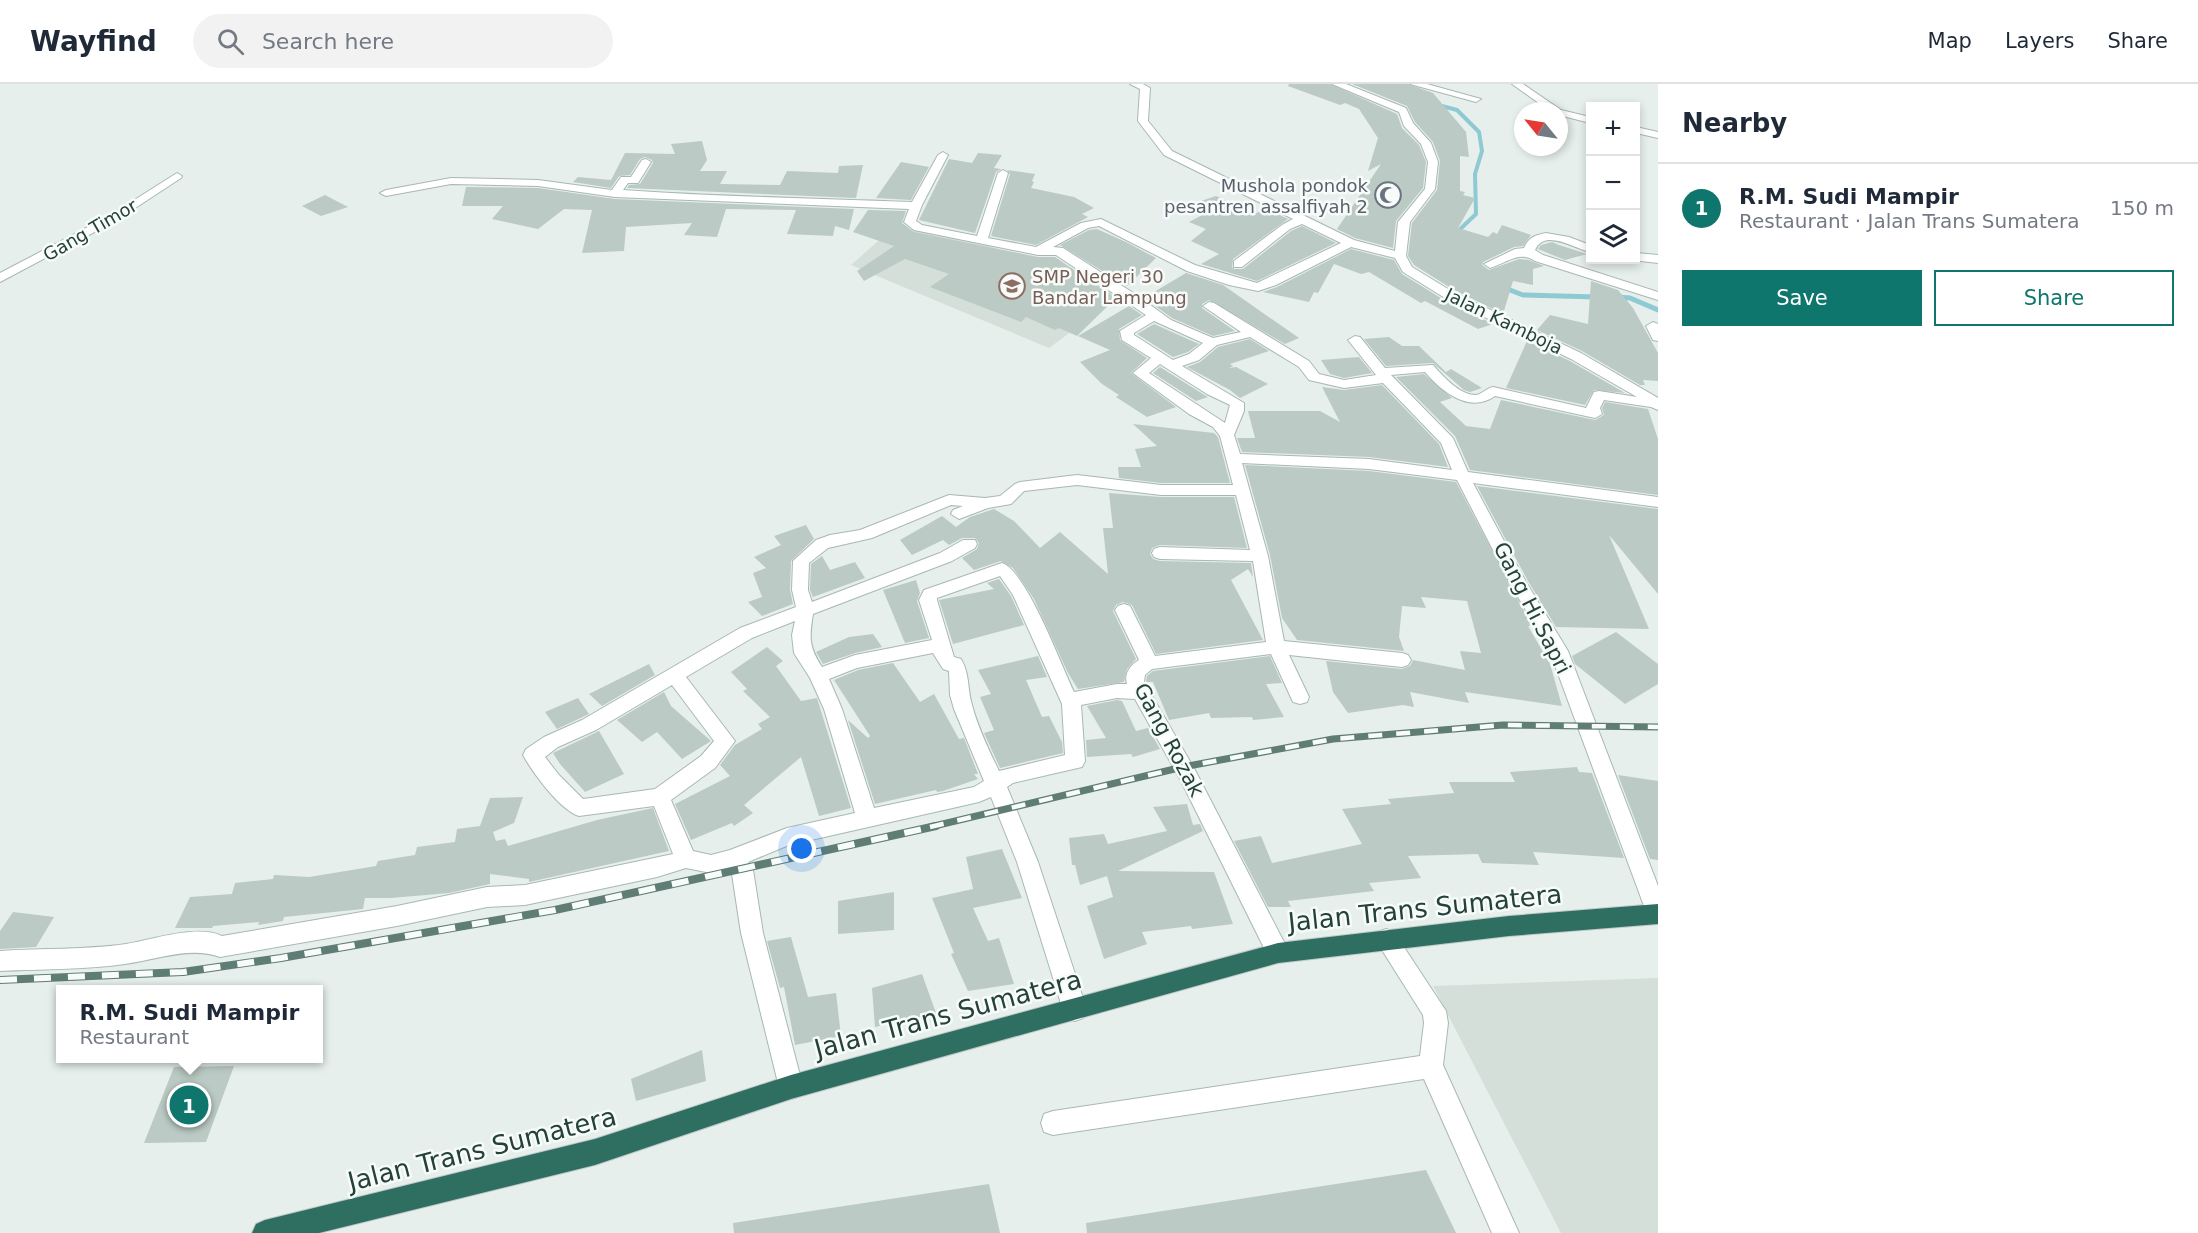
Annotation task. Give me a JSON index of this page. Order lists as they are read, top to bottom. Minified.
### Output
{"streets":{"highway":["Jalan Trans Sumatera"],"street":["Gang Timor","Jalan Kamboja","Gang Hi.Sapri","Gang Rozak"]},"crossings":[["Gang Hi.Sapri","Jalan Trans Sumatera"],["Gang Rozak","Jalan Trans Sumatera"]],"places":{"mosque":["Mushola pondok pesantren assalfiyah 2"],"school or university":["SMP Negeri 30 Bandar Lampung"]},"north":"top left","page":{"header":"Wayfind","search":"Search here","nav":["Map","Layers","Share"],"heading":"Nearby","map_buttons":["+","−"],"list":[{"mark":"1","name":"R.M. Sudi Mampir","note":"Restaurant · Jalan Trans Sumatera","value":"150 m"}],"buttons":["Save","Share"],"popup":["R.M. Sudi Mampir","Restaurant"],"pins":"1"}}
